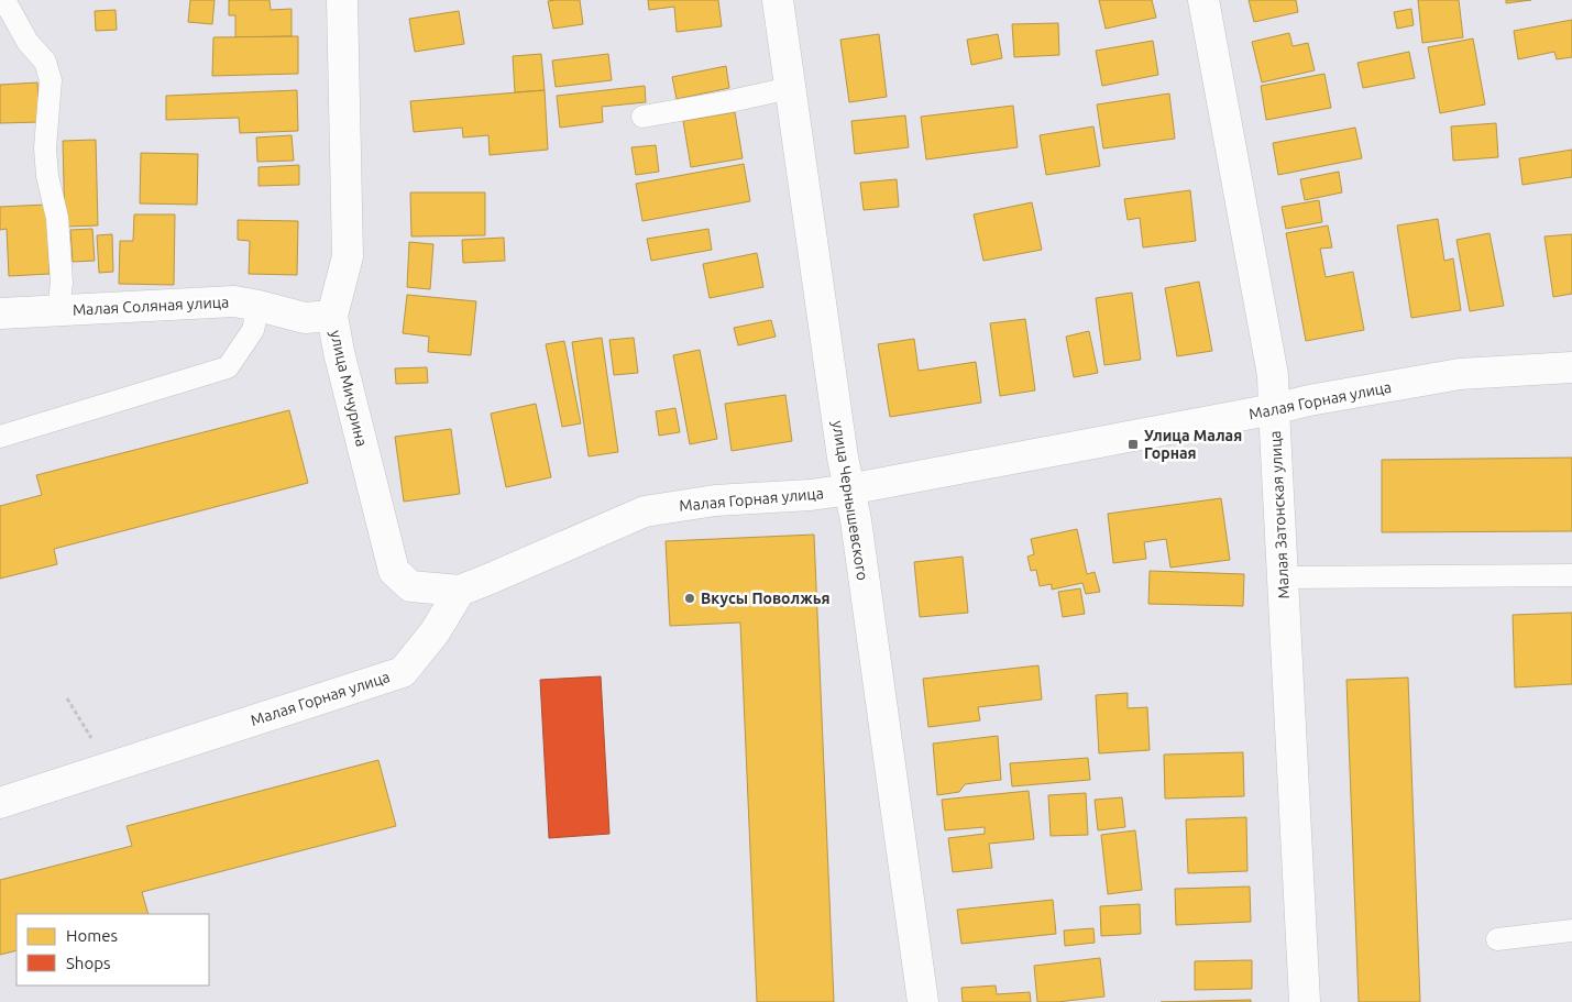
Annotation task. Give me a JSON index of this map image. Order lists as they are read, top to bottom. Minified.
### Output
{"streets":{"street":["Малая Соляная улица","улица Мичурина","Малая Горная улица","улица Чернышевского","Малая Затонская улица"]},"crossings":[["Малая Соляная улица","улица Мичурина"],["улица Мичурина","Малая Горная улица"],["Малая Горная улица","улица Чернышевского"],["Малая Горная улица","Малая Затонская улица"]],"places":{"transit":["Улица Малая Горная"],"other":["Вкусы Поволжья"]},"legend":["Homes","Shops"]}
